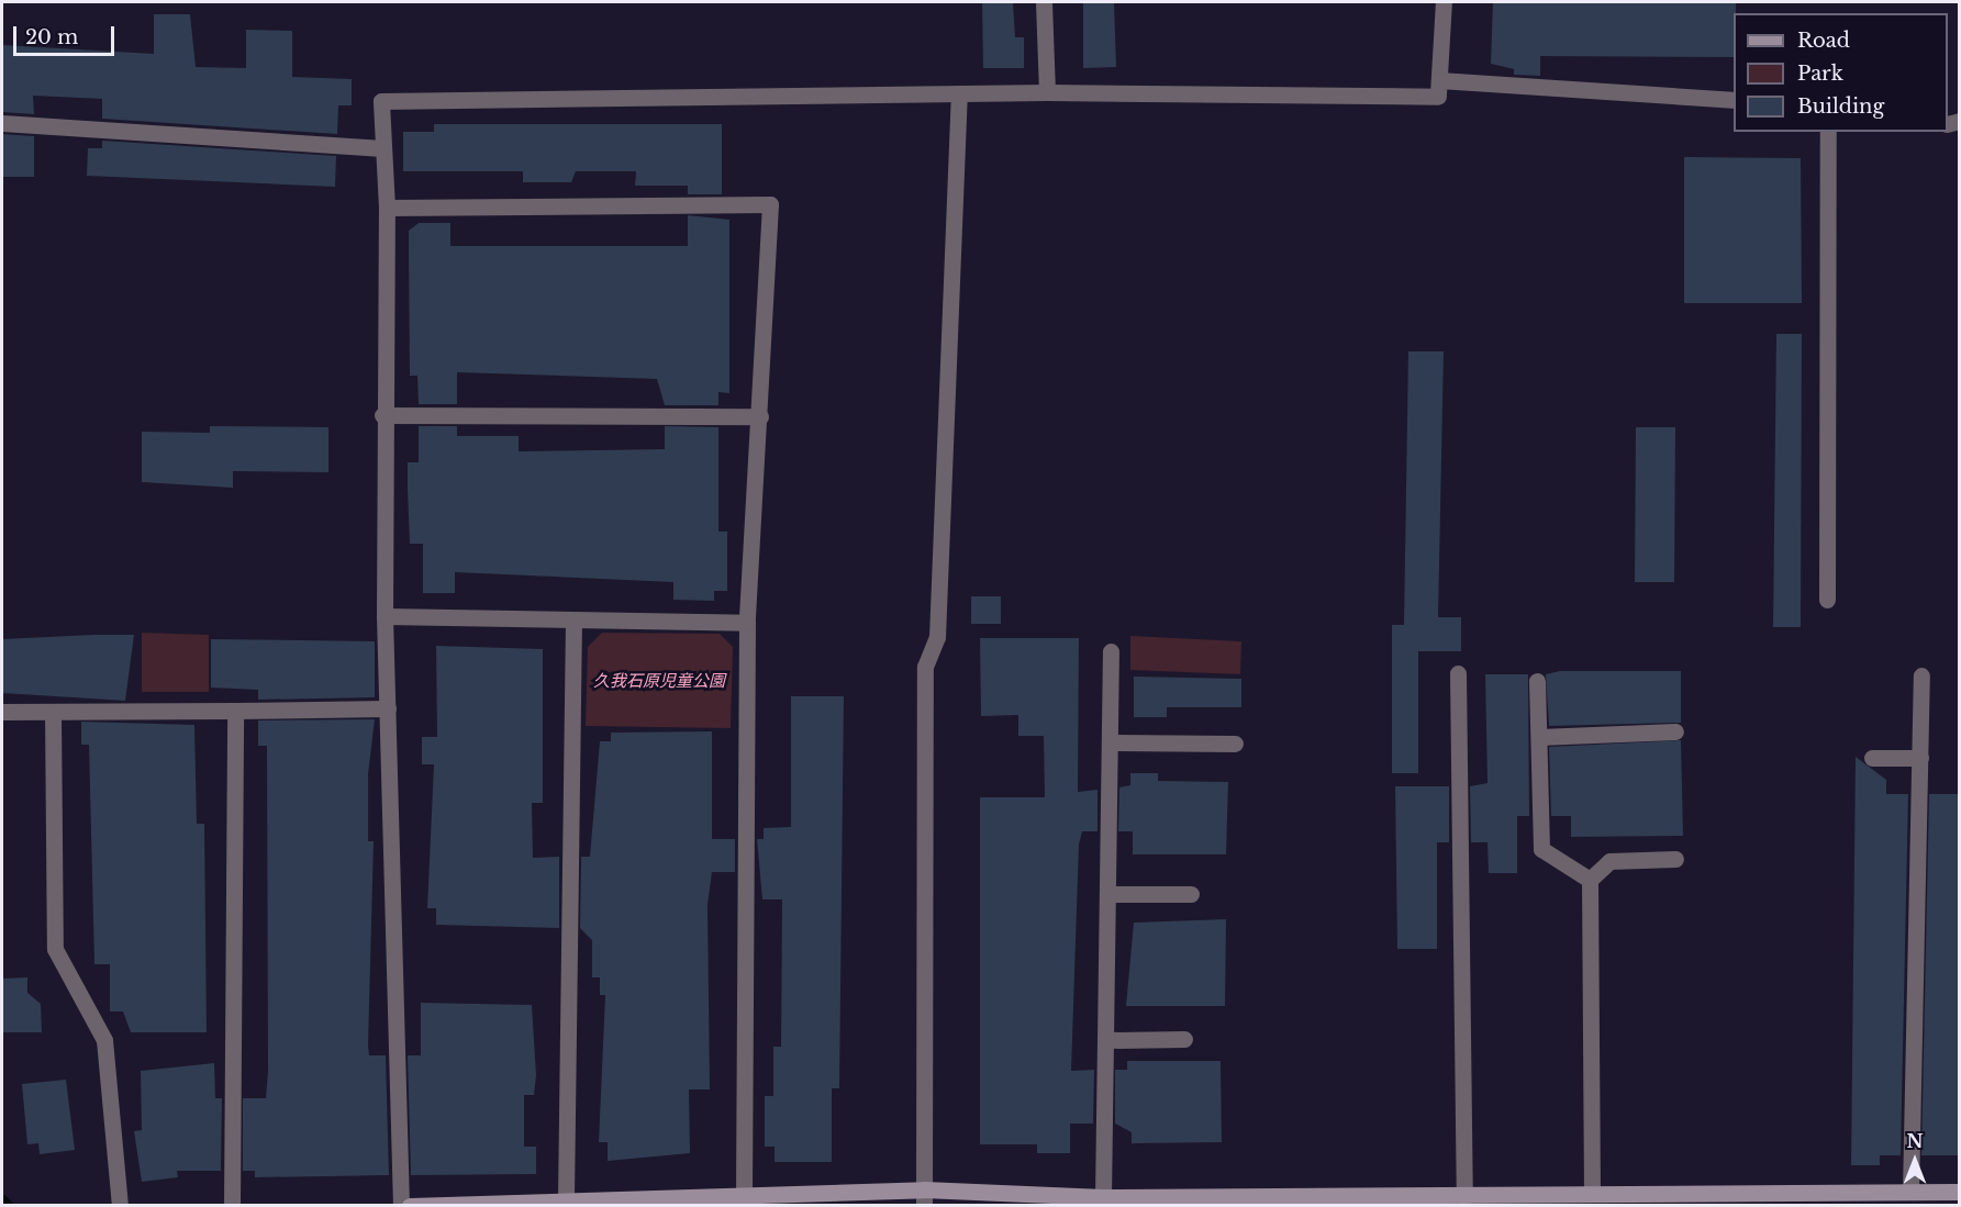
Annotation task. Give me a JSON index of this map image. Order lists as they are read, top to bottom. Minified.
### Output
{"parks":["久我石原児童公園"],"legend":["Road","Park","Building"],"scale_bar":"20 m","north":"top"}
